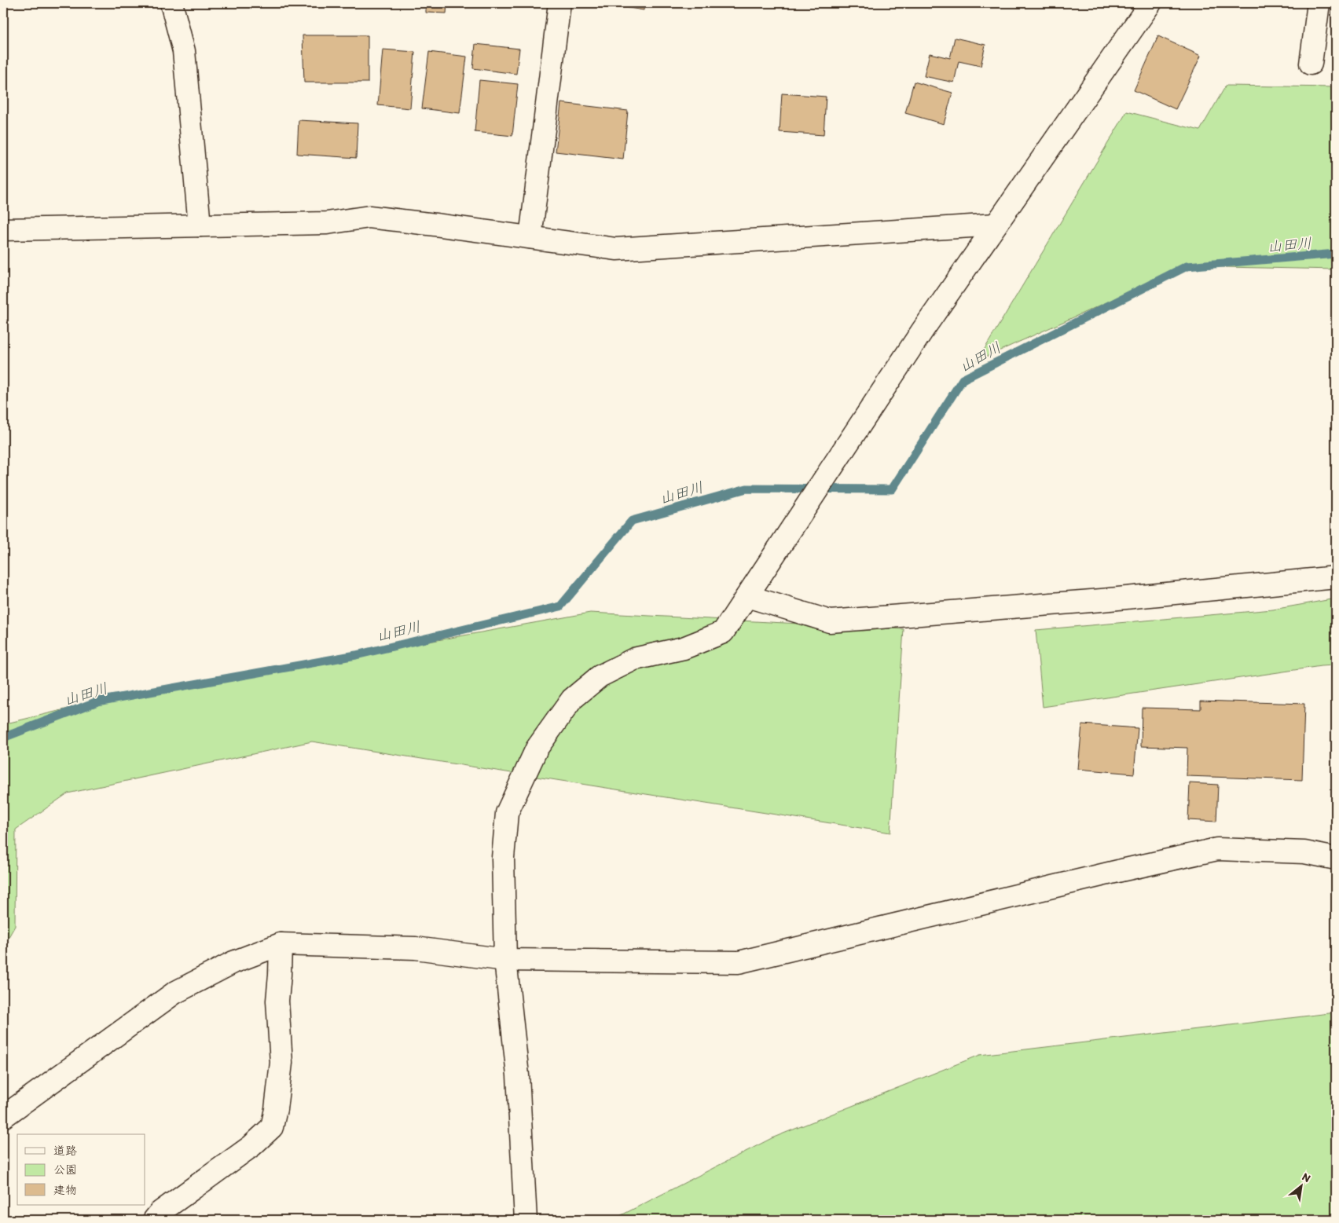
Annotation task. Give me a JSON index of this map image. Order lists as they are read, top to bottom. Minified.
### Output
{"water":["山田川"],"legend":["道路","公園","建物"],"north":"top right"}
